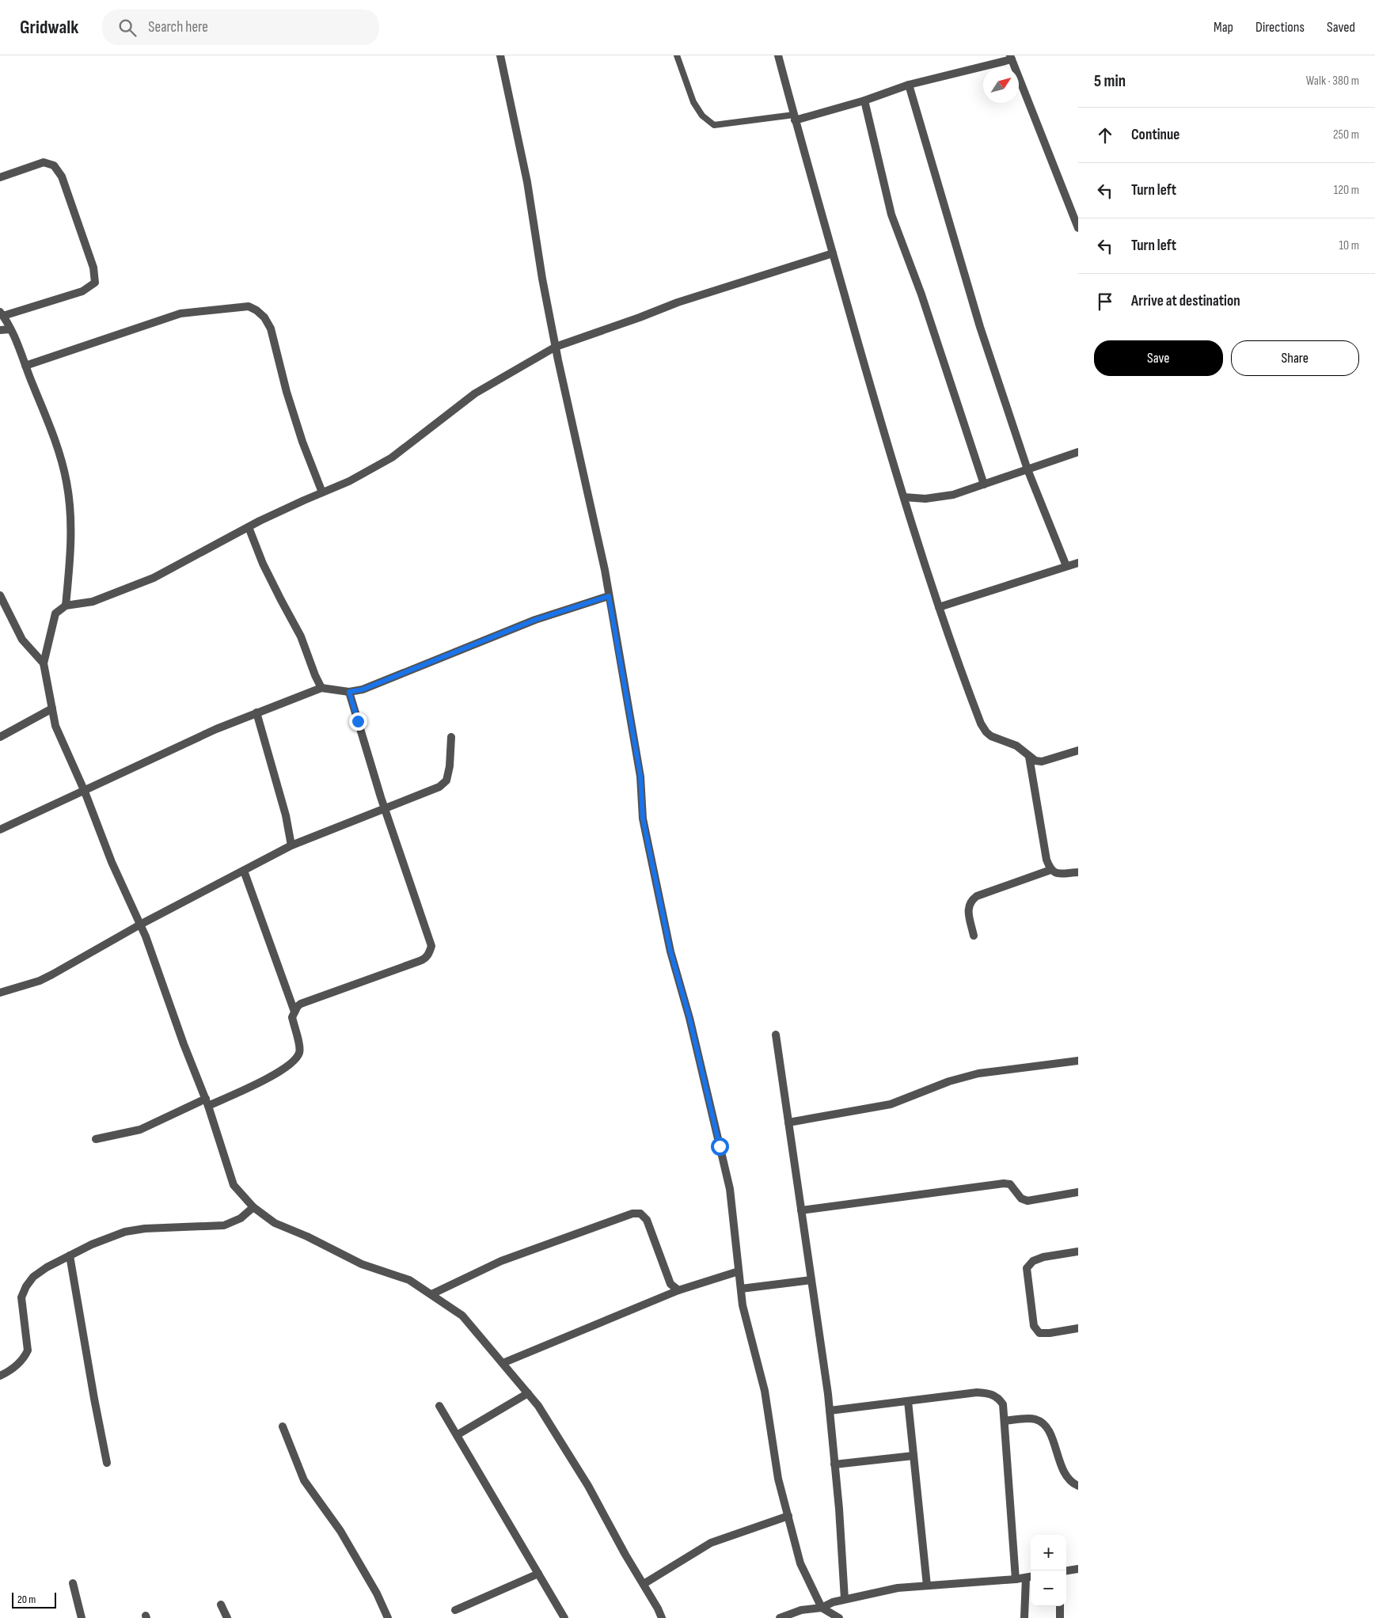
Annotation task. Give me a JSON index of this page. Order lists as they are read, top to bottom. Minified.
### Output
{"scale_bar":"20 m","north":"top right","page":{"header":"Gridwalk","search":"Search here","nav":["Map","Directions","Saved"],"heading":["5 min","Walk · 380 m"],"list":[["Continue","250 m"],["Turn left","120 m"],["Turn left","10 m"],"Arrive at destination"],"buttons":["Save","Share"],"map_buttons":["+","−"],"scale":"20 m"}}
